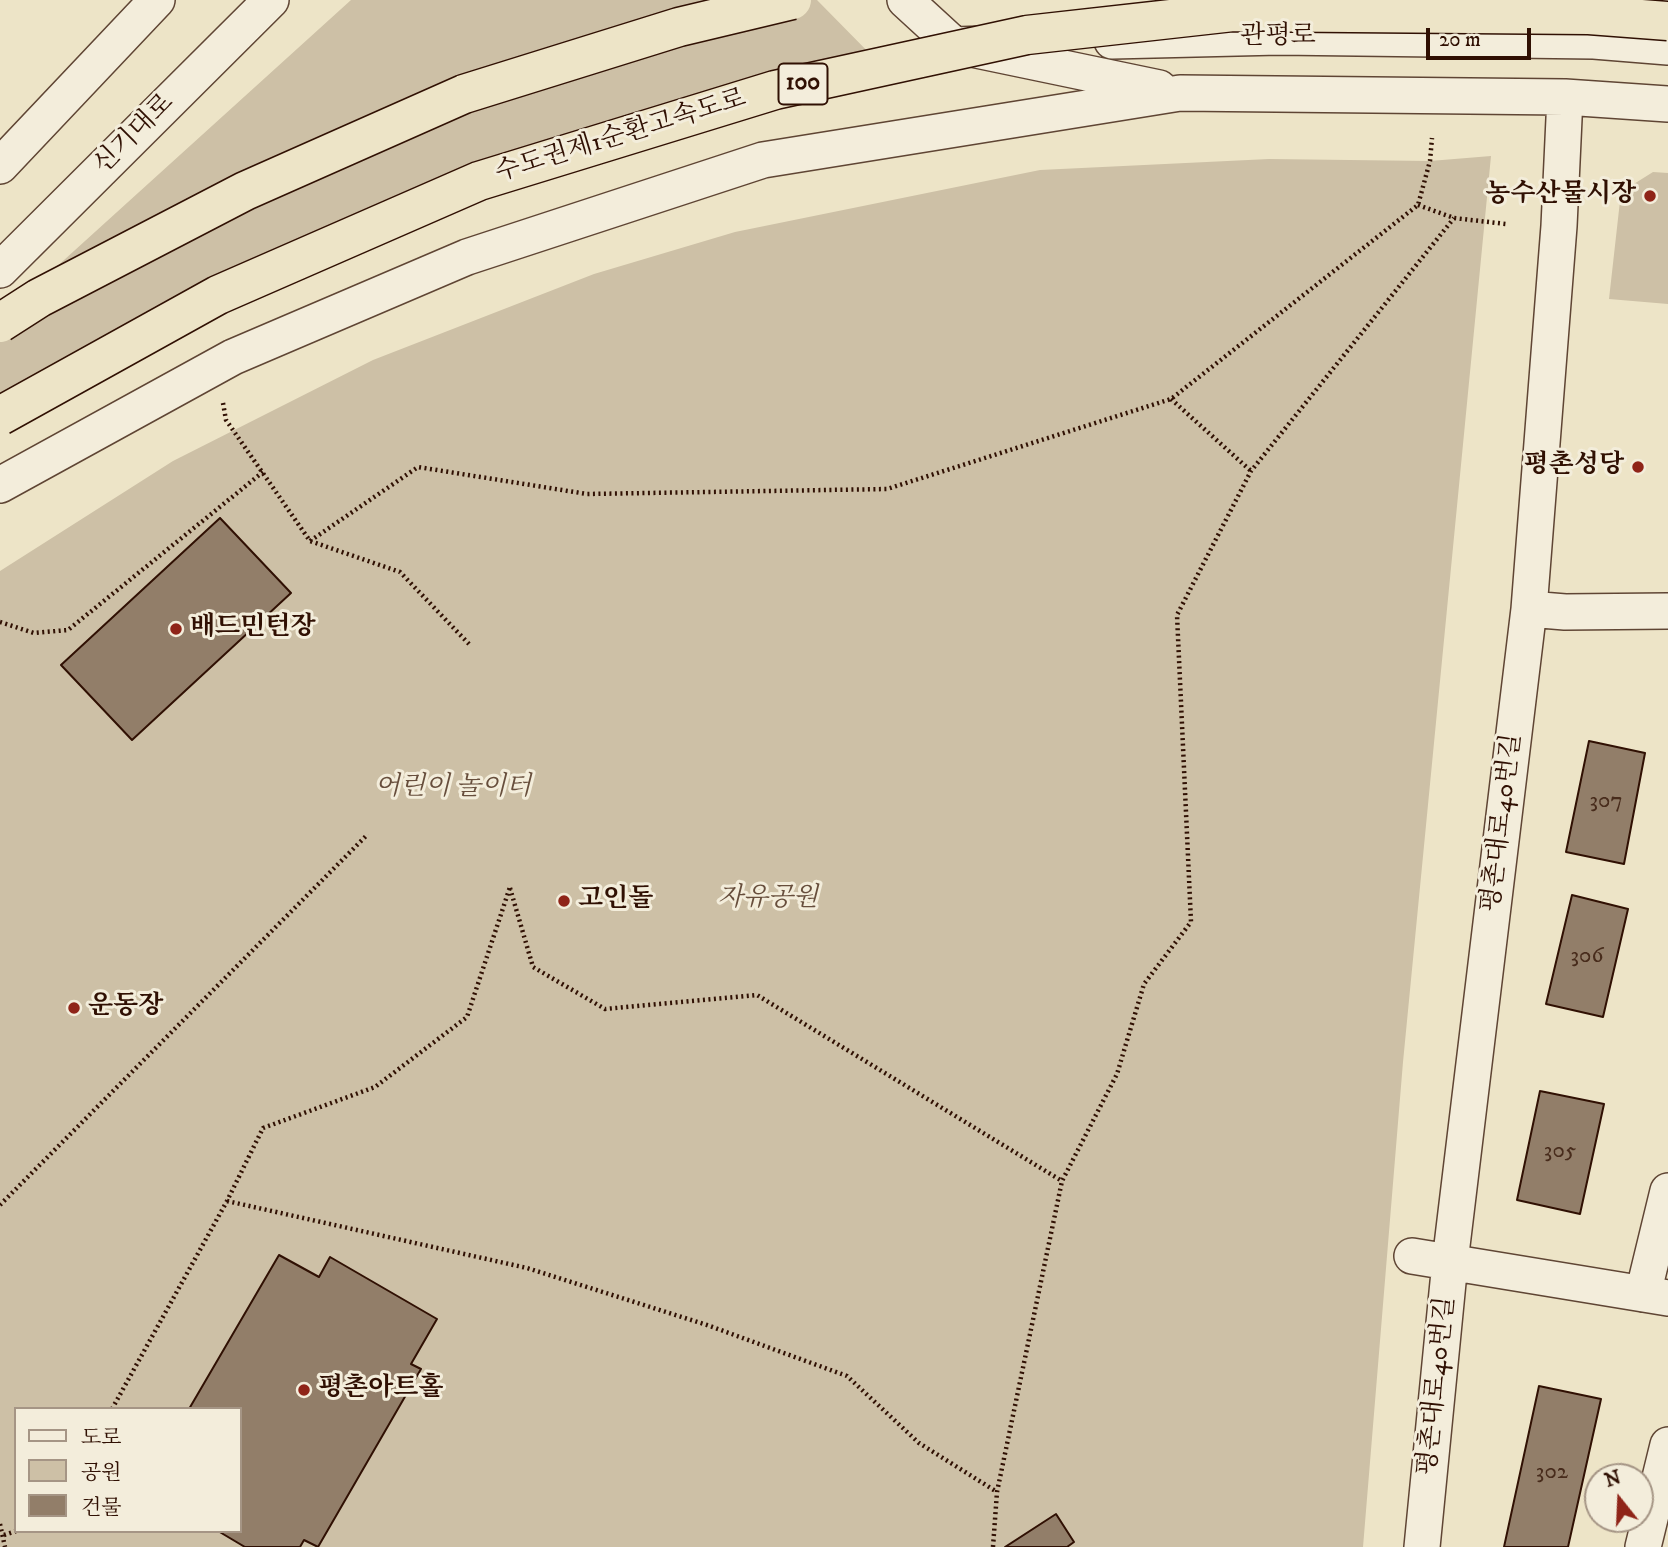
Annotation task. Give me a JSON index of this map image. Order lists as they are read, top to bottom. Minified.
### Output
{"streets":{"highway":["100","수도권제1순환고속도로"],"street":["관평로","신기대로","평촌대로40번길"]},"parks":["어린이 놀이터","자유공원"],"places":["농수산물시장","평촌성당","배드민턴장","고인돌","운동장","평촌아트홀"],"house_numbers":["307","306","305","302"],"legend":["도로","공원","건물"],"scale_bar":"20 m","north":"top"}
